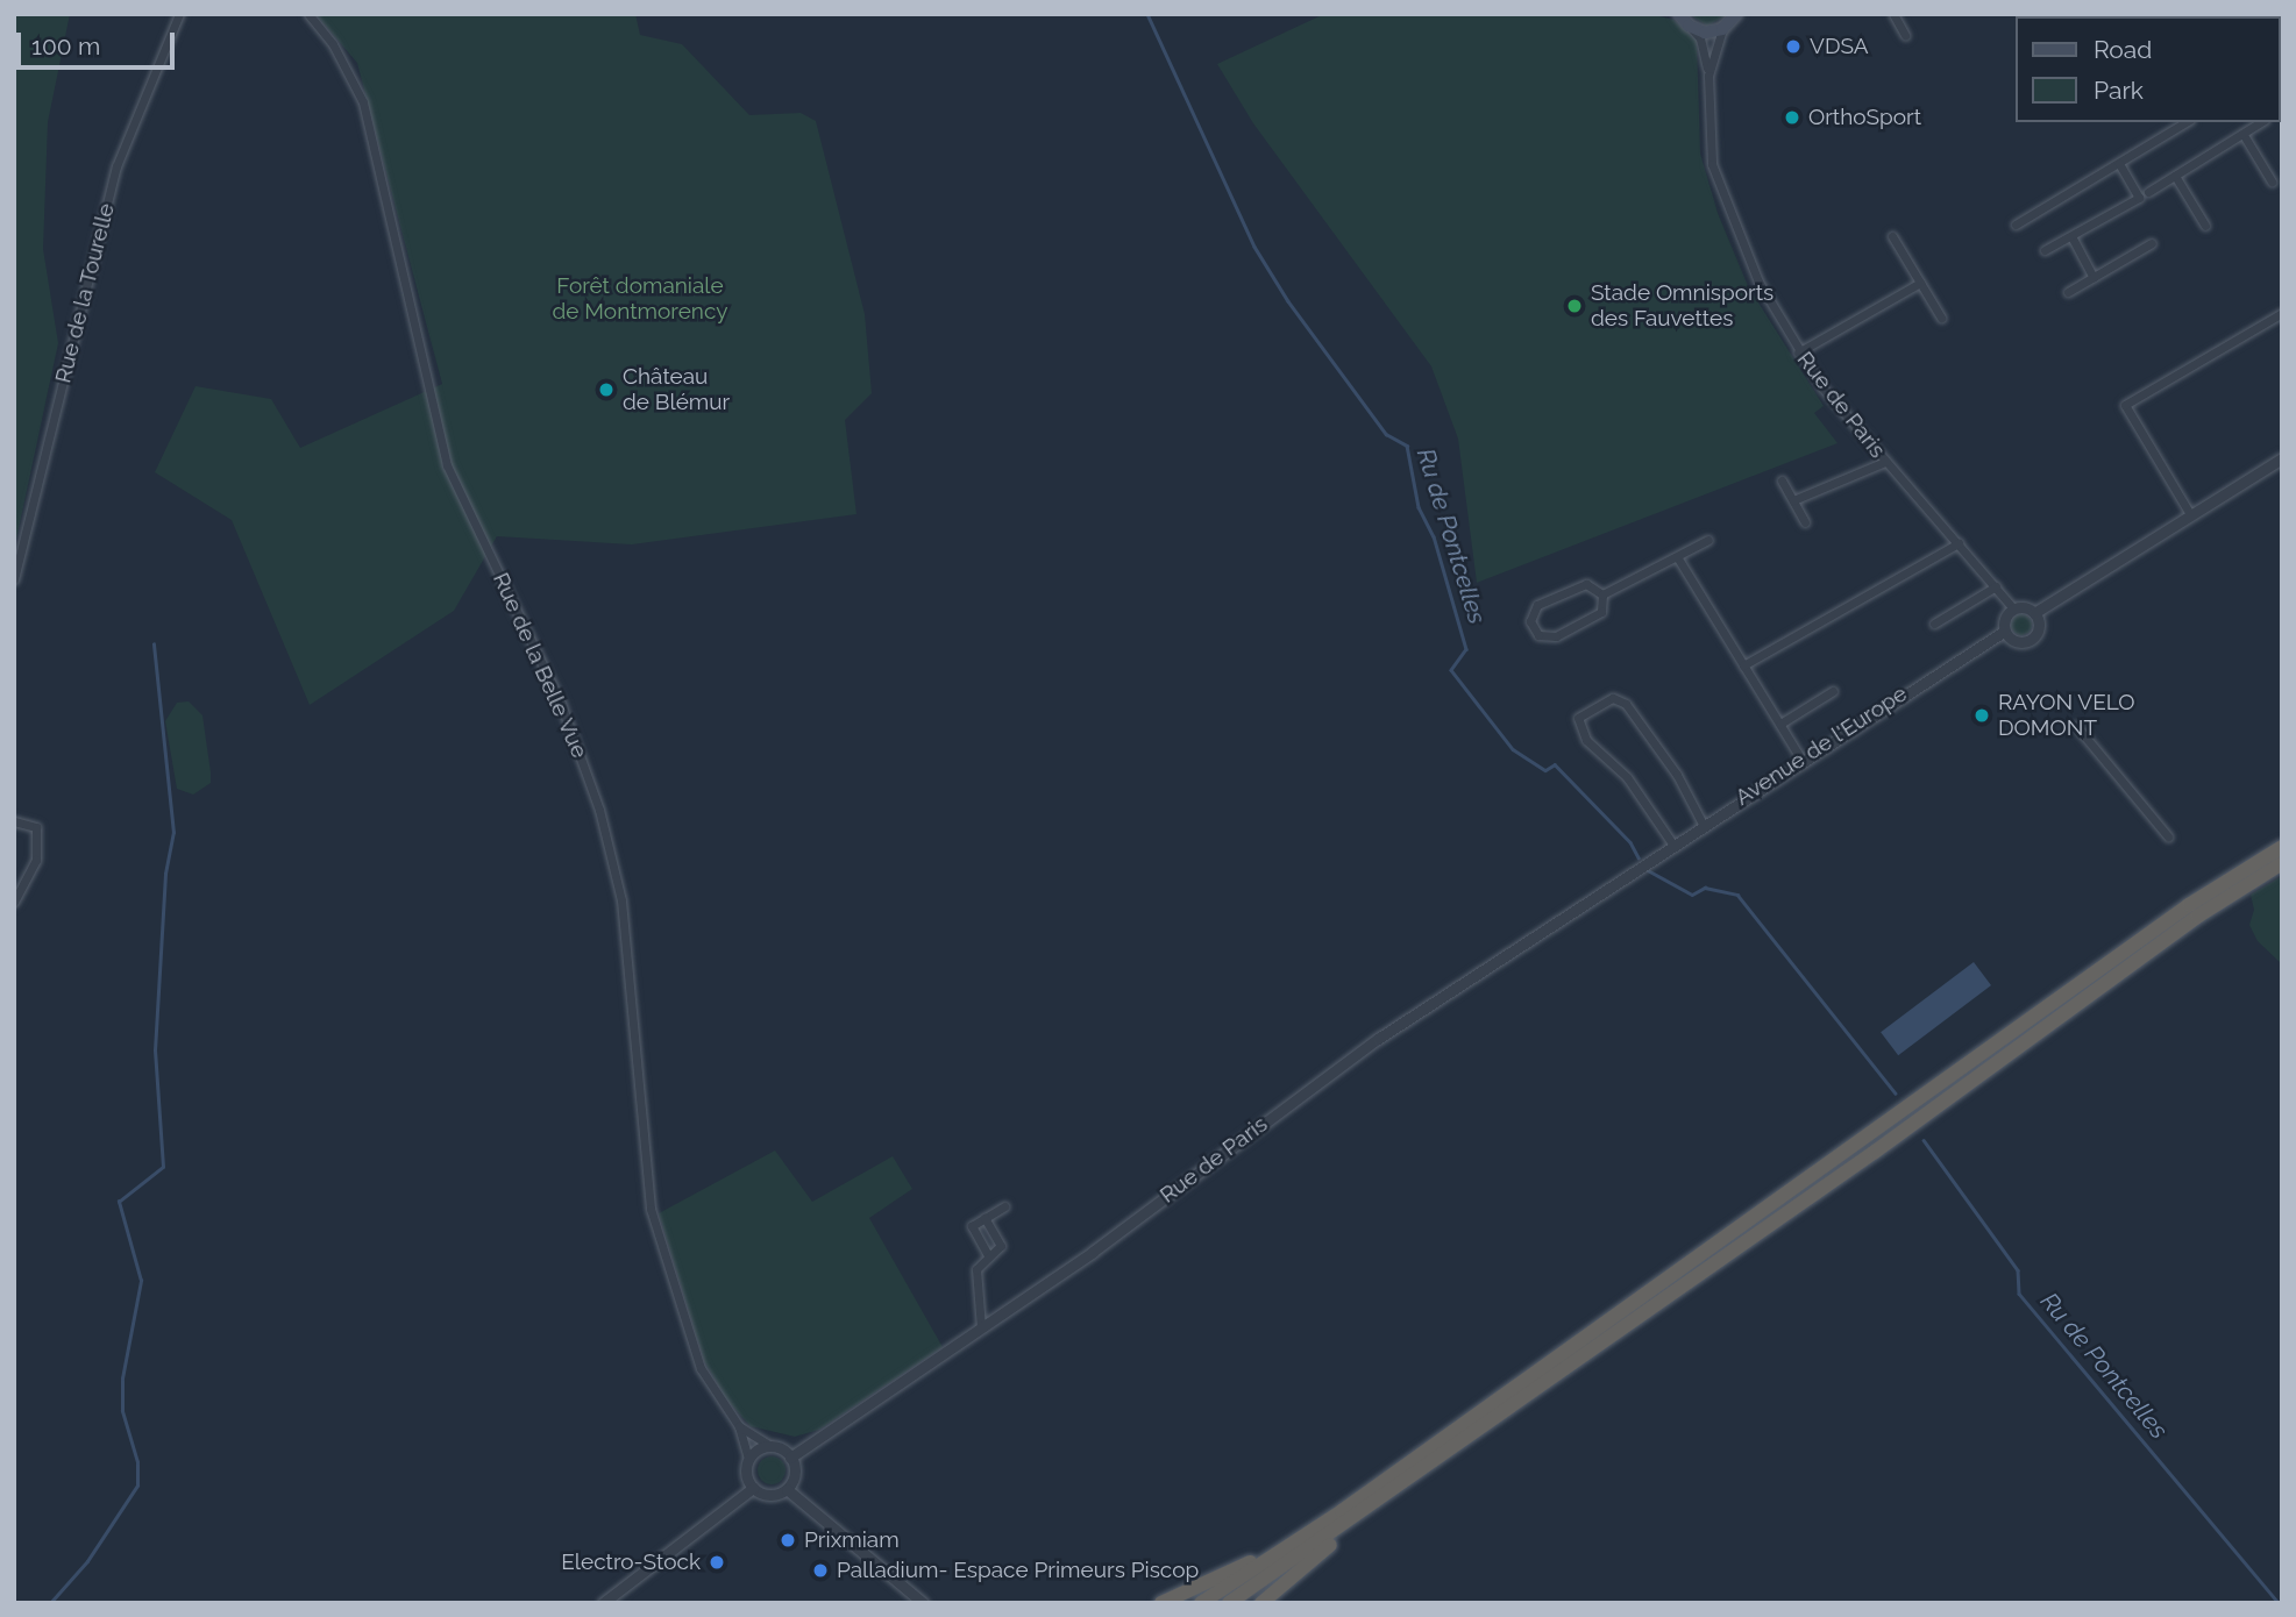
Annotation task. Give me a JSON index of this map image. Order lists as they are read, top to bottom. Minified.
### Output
{"streets":{"street":["Rue de la Tourelle","Rue de Paris","Rue de la Belle Vue","Avenue de l'Europe"]},"crossings":[["Rue de Paris","Rue de la Belle Vue"],["Rue de Paris","Avenue de l'Europe"]],"water":["Ru de Pontcelles"],"parks":["Forêt domaniale de Montmorency"],"places":["VDSA","OrthoSport","Stade Omnisports des Fauvettes","Château de Blémur","RAYON VELO DOMONT","Prixmiam","Electro-Stock","Palladium- Espace Primeurs Piscop"],"legend":["Road","Park"],"scale_bar":"100 m"}
